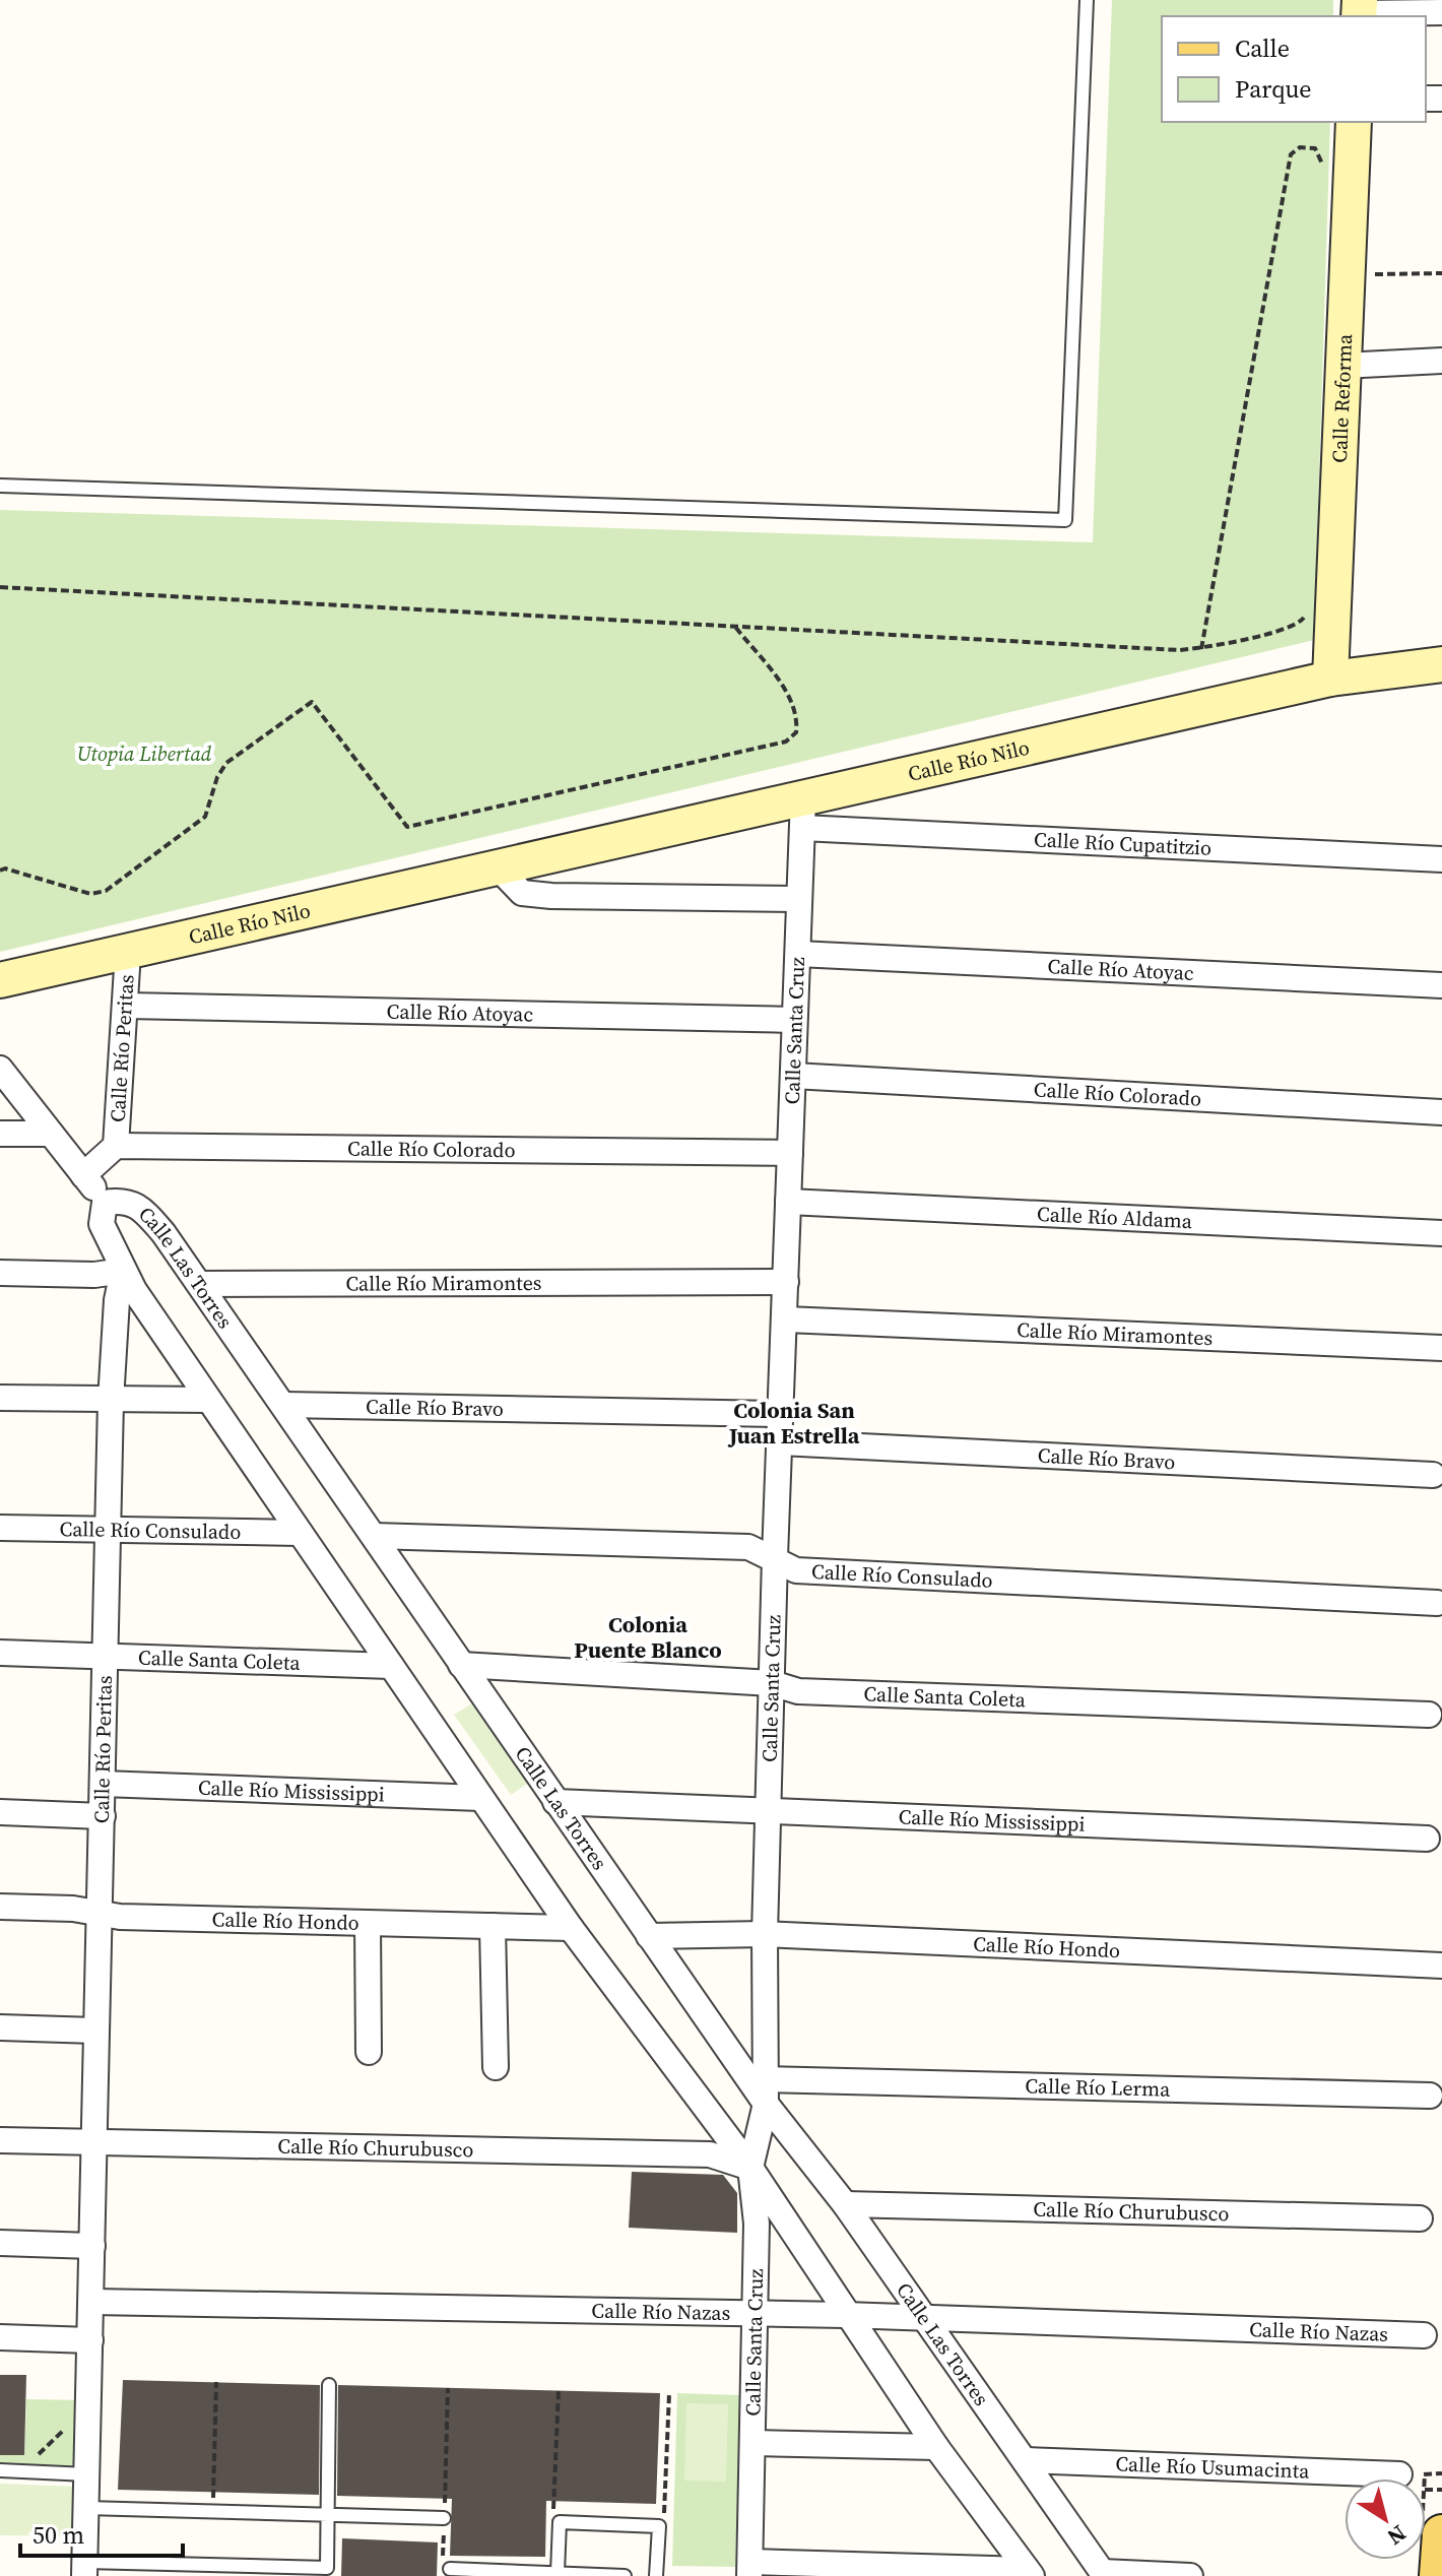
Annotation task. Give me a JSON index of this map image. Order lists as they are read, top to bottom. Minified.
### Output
{"streets":{"street":["Calle Reforma","Calle Río Nilo","Calle Río Cupatitzio","Calle Río Atoyac","Calle Santa Cruz","Calle Río Peritas","Calle Río Colorado","Calle Río Aldama","Calle Las Torres","Calle Río Miramontes","Calle Río Bravo","Calle Río Consulado","Calle Santa Coleta","Calle Río Mississippi","Calle Río Hondo","Calle Río Lerma","Calle Río Churubusco","Calle Río Nazas","Calle Río Usumacinta"]},"crossings":[["Calle Reforma","Calle Río Nilo"],["Calle Río Nilo","Calle Río Cupatitzio"],["Calle Río Nilo","Calle Santa Cruz"],["Calle Río Nilo","Calle Río Peritas"],["Calle Río Cupatitzio","Calle Santa Cruz"],["Calle Río Atoyac","Calle Santa Cruz"],["Calle Río Atoyac","Calle Río Peritas"],["Calle Santa Cruz","Calle Río Colorado"],["Calle Santa Cruz","Calle Río Aldama"],["Calle Santa Cruz","Calle Las Torres"],["Calle Santa Cruz","Calle Río Miramontes"],["Calle Santa Cruz","Calle Río Bravo"],["Calle Santa Cruz","Calle Río Consulado"],["Calle Santa Cruz","Calle Santa Coleta"],["Calle Santa Cruz","Calle Río Mississippi"],["Calle Santa Cruz","Calle Río Hondo"],["Calle Santa Cruz","Calle Río Lerma"],["Calle Santa Cruz","Calle Río Churubusco"],["Calle Santa Cruz","Calle Río Nazas"],["Calle Río Peritas","Calle Río Colorado"],["Calle Río Peritas","Calle Río Consulado"],["Calle Río Peritas","Calle Santa Coleta"],["Calle Río Peritas","Calle Río Mississippi"],["Calle Río Peritas","Calle Río Hondo"],["Calle Río Peritas","Calle Río Churubusco"],["Calle Río Peritas","Calle Río Nazas"],["Calle Las Torres","Calle Río Miramontes"],["Calle Las Torres","Calle Río Bravo"],["Calle Las Torres","Calle Río Consulado"],["Calle Las Torres","Calle Santa Coleta"],["Calle Las Torres","Calle Río Mississippi"],["Calle Las Torres","Calle Río Hondo"],["Calle Las Torres","Calle Río Lerma"],["Calle Las Torres","Calle Río Churubusco"],["Calle Las Torres","Calle Río Nazas"],["Calle Las Torres","Calle Río Usumacinta"]],"districts":["Colonia San Juan Estrella","Colonia Puente Blanco"],"parks":["Utopia Libertad"],"legend":["Calle","Parque"],"scale_bar":"50 m","north":"bottom right"}
